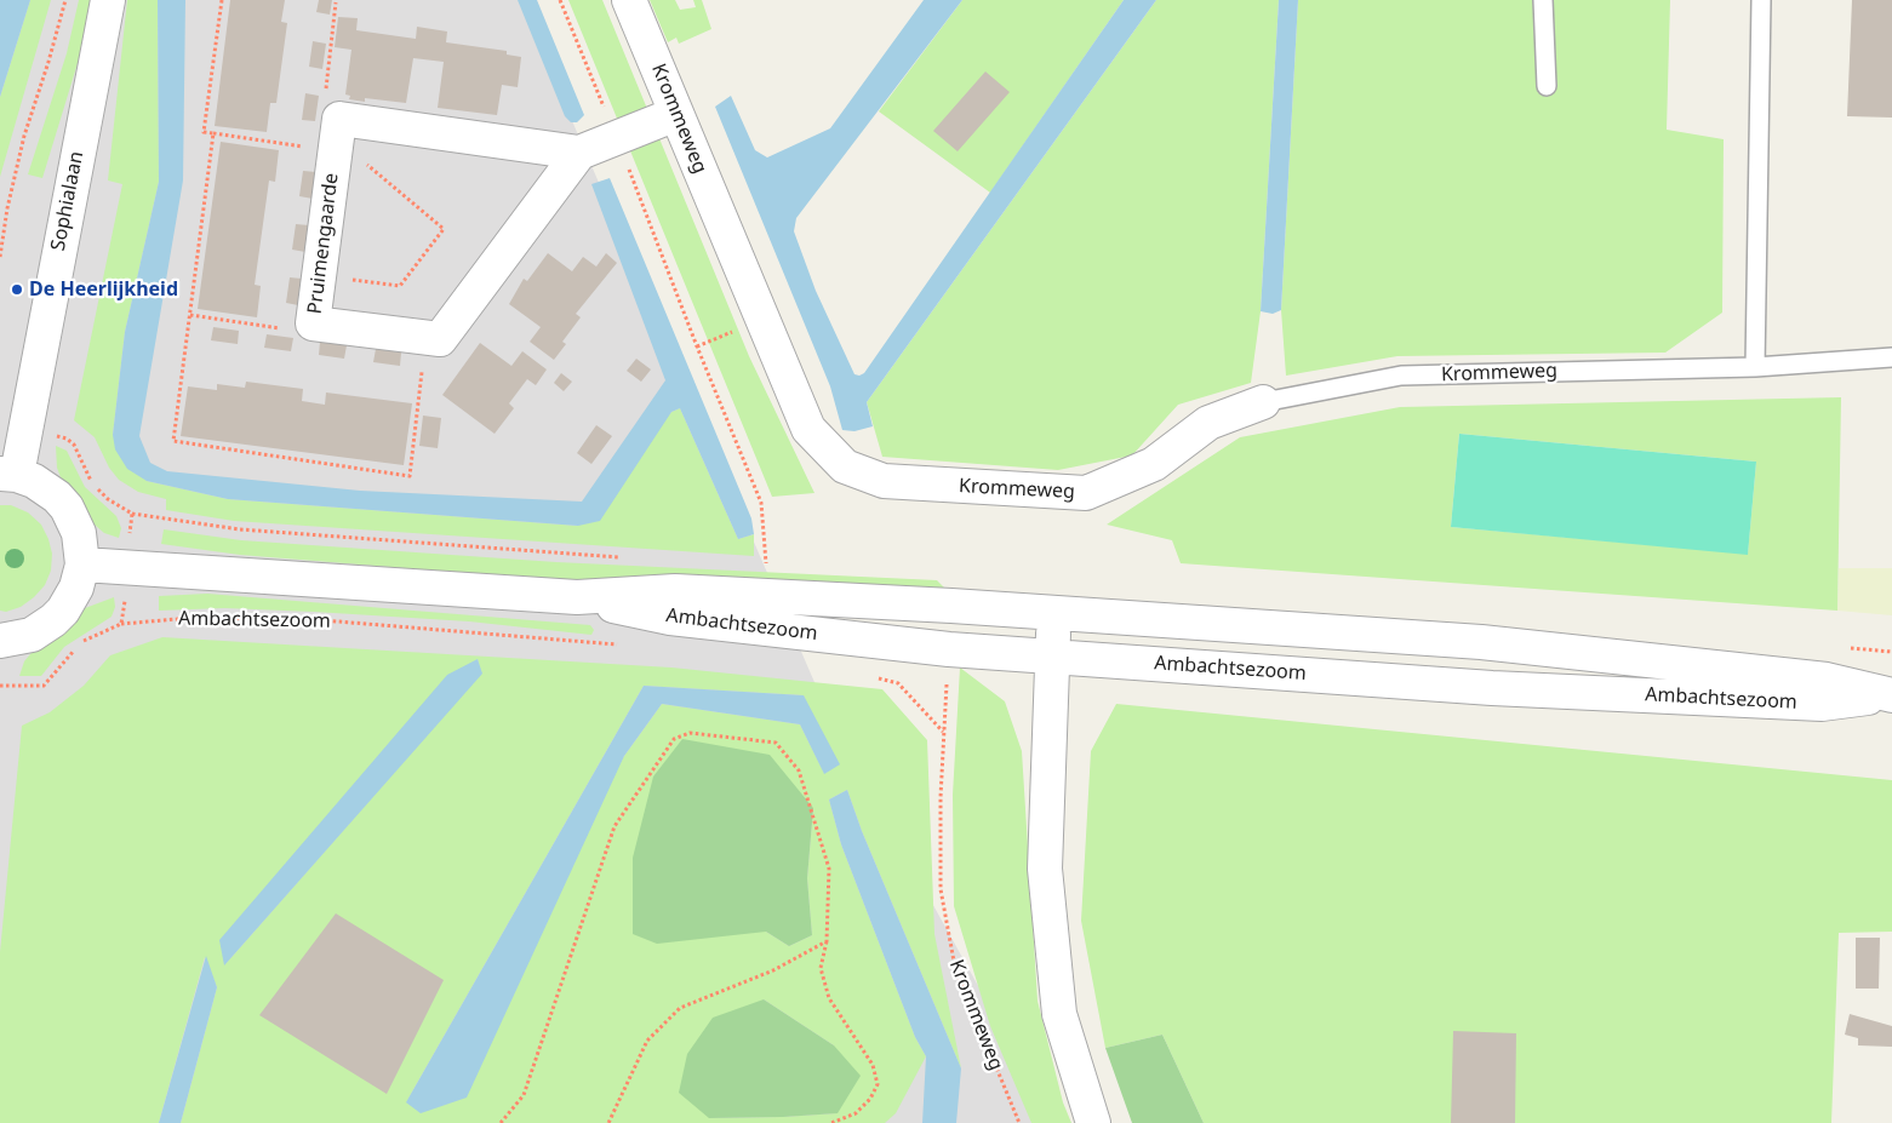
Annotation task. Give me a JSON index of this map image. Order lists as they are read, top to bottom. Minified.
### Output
{"streets":{"street":["Krommeweg","Sophialaan","Pruimengaarde","Ambachtsezoom"]},"crossings":[["Krommeweg","Pruimengaarde"],["Krommeweg","Ambachtsezoom"]],"places":["De Heerlijkheid"]}
